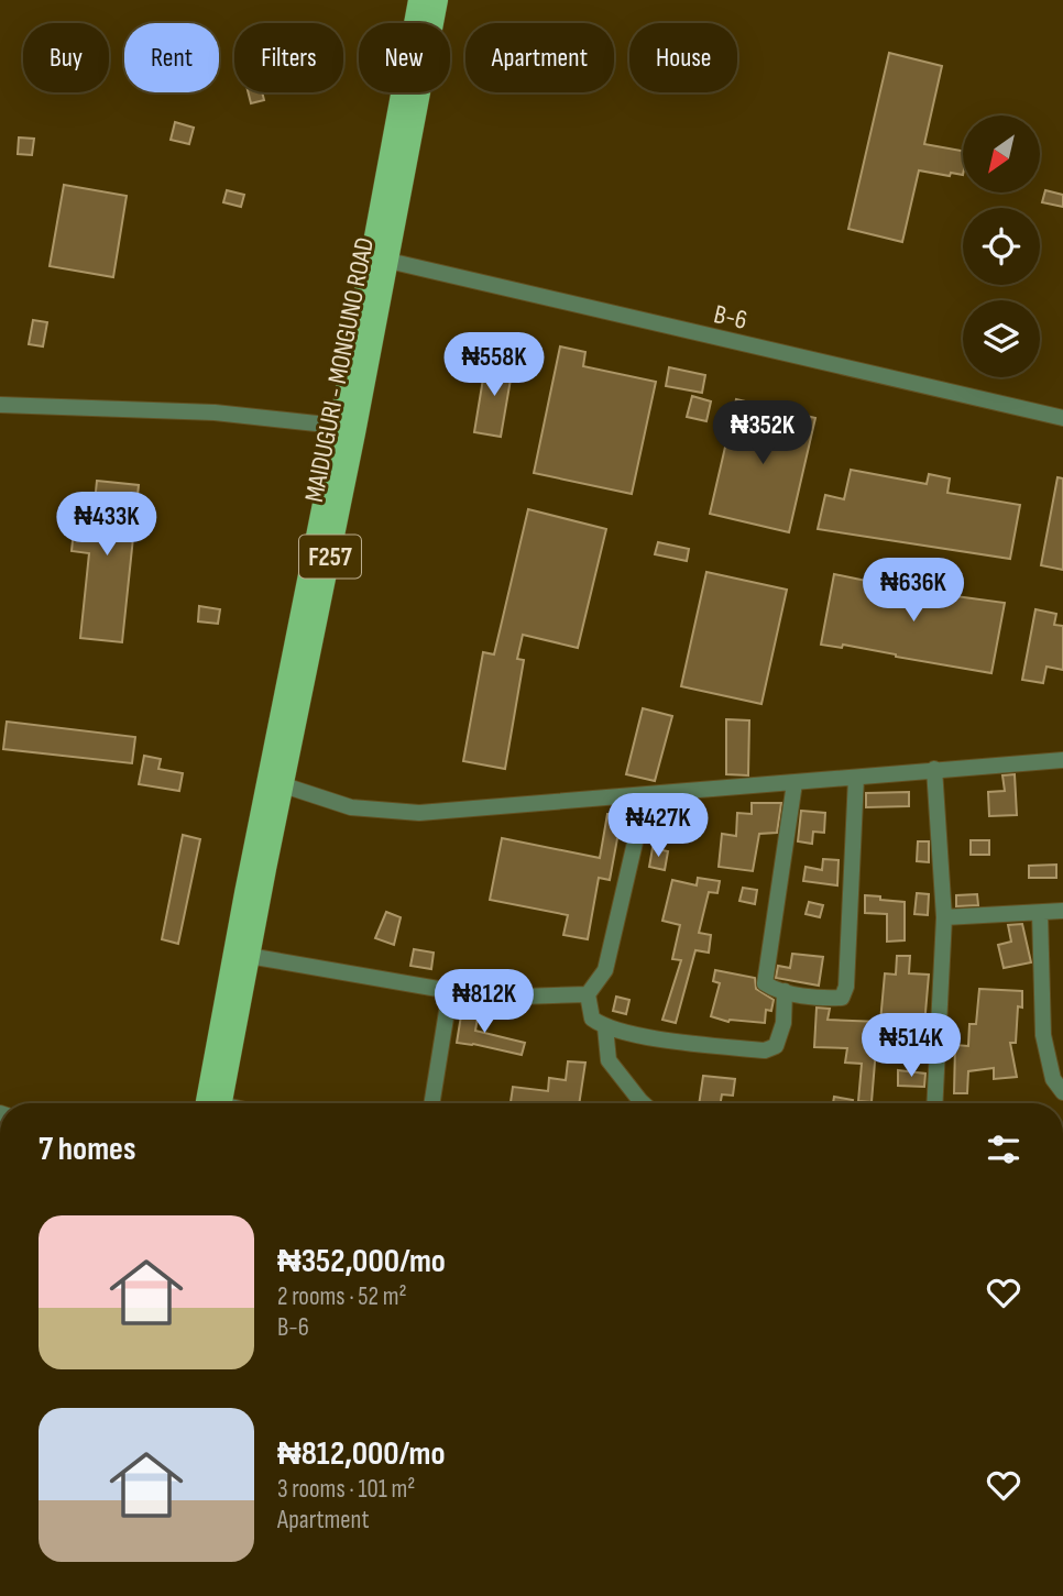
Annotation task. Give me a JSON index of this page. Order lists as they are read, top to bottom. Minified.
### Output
{"streets":{"main road":["MAIDUGURI - MONGUNO ROAD","F257"],"street":["B-6"]},"crossings":[["B-6","MAIDUGURI - MONGUNO ROAD"]],"north":"bottom left","page":{"chip":["Buy","Rent","Filters","New","Apartment","House"],"price":["₦558K","₦352K","₦433K","₦636K","₦427K","₦812K","₦514K"],"heading":"7 homes","list":[{"name":"₦352,000/mo","note":"2 rooms · 52 m² · B-6"},{"name":"₦812,000/mo","note":"3 rooms · 101 m² · Apartment"}]}}
